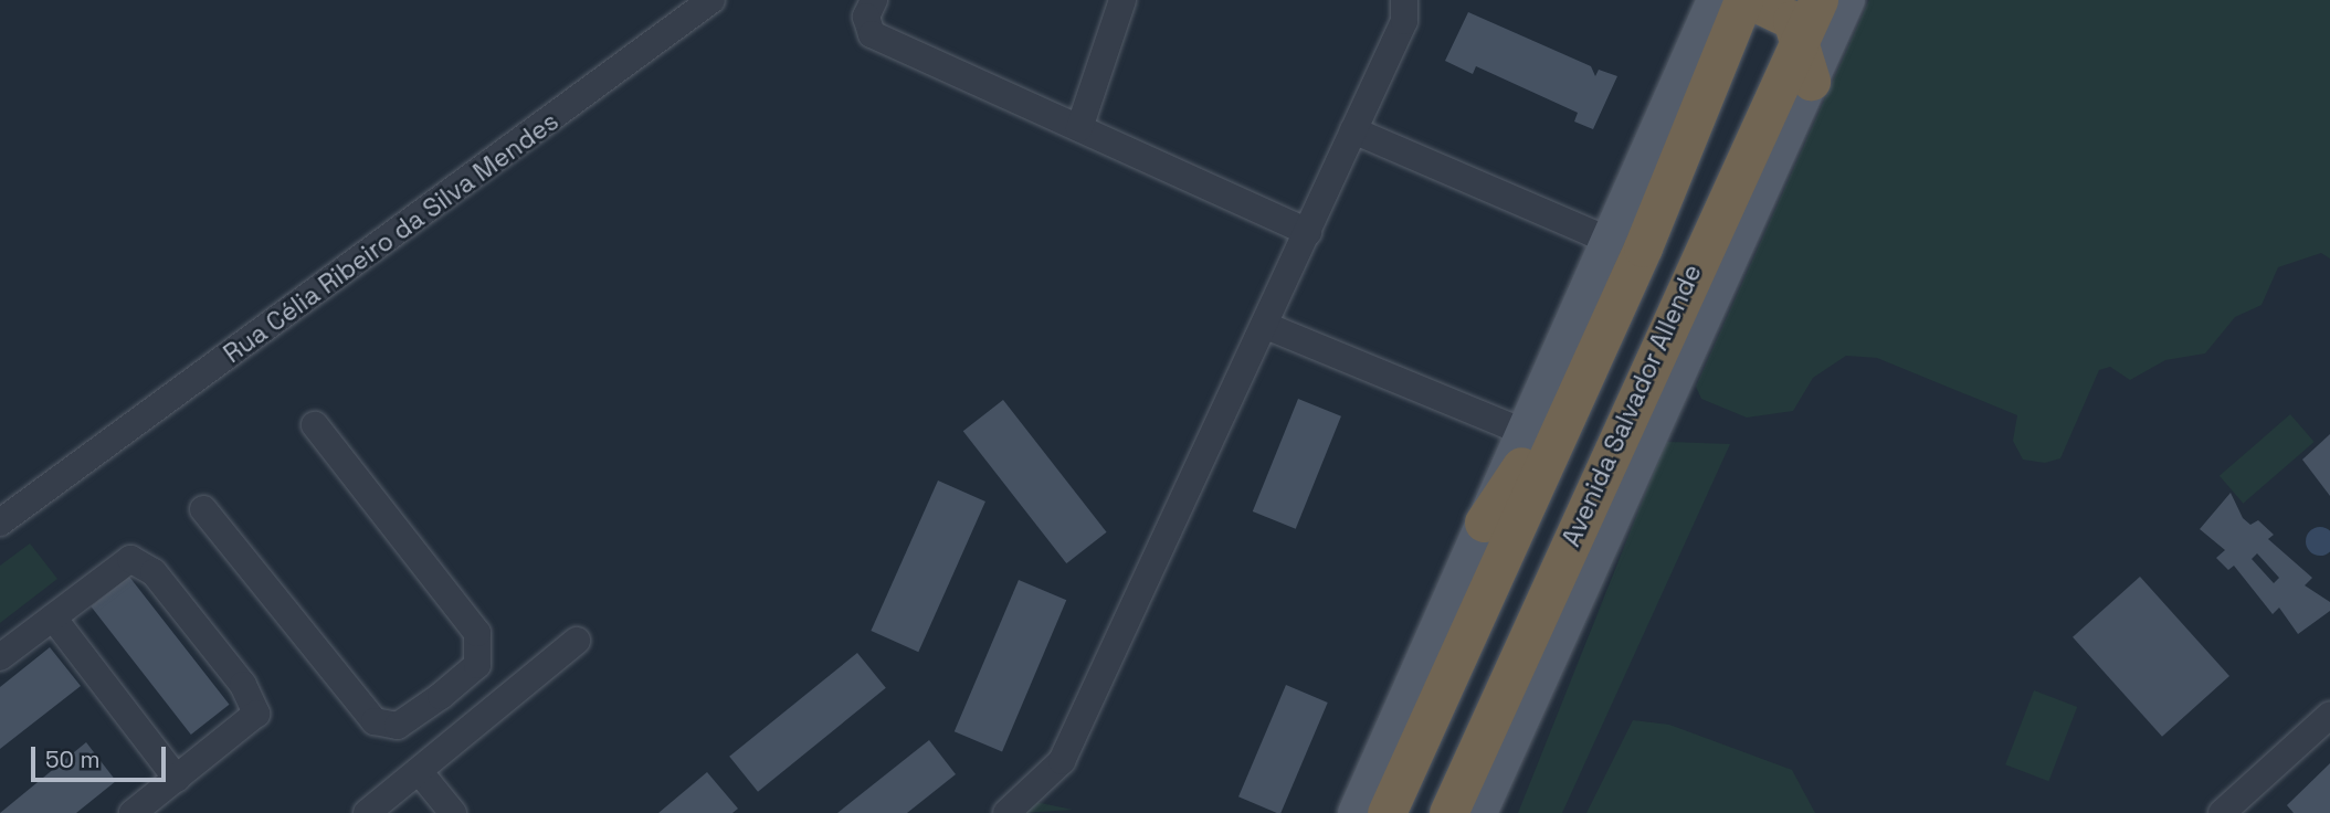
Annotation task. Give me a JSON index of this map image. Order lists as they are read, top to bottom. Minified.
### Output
{"streets":{"highway":["Avenida Salvador Allende"],"street":["Rua Célia Ribeiro da Silva Mendes"]},"scale_bar":"50 m"}
